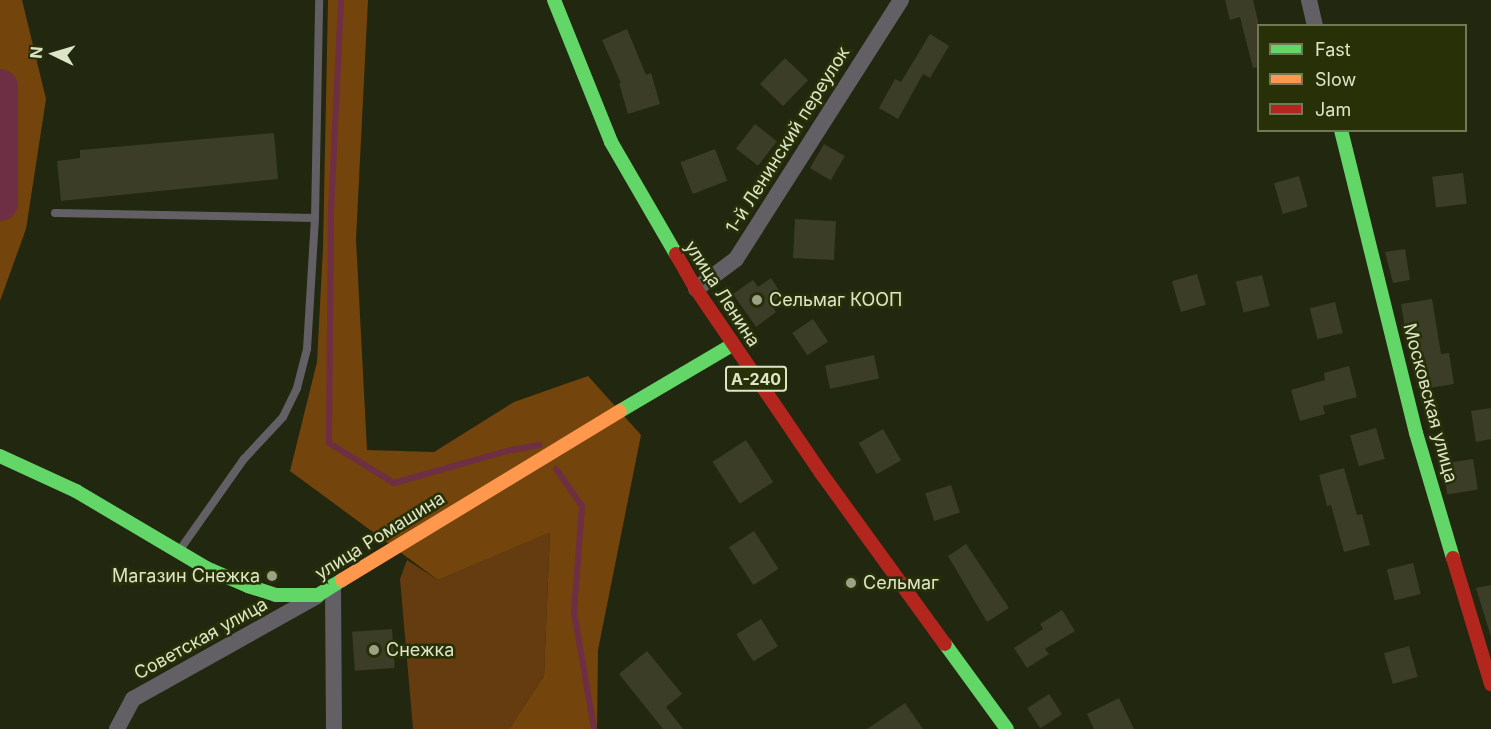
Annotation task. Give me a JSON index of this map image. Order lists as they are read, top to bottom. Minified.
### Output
{"streets":{"street":["1-й Ленинский переулок","улица Ленина","А-240","Московская улица","улица Ромашина","Советская улица"]},"crossings":[["1-й Ленинский переулок","улица Ленина"],["улица Ленина","улица Ромашина"],["улица Ромашина","Советская улица"]],"places":["Сельмаг КООП","Магазин Снежка","Сельмаг","Снежка"],"legend":["Fast","Slow","Jam"],"north":"left"}
